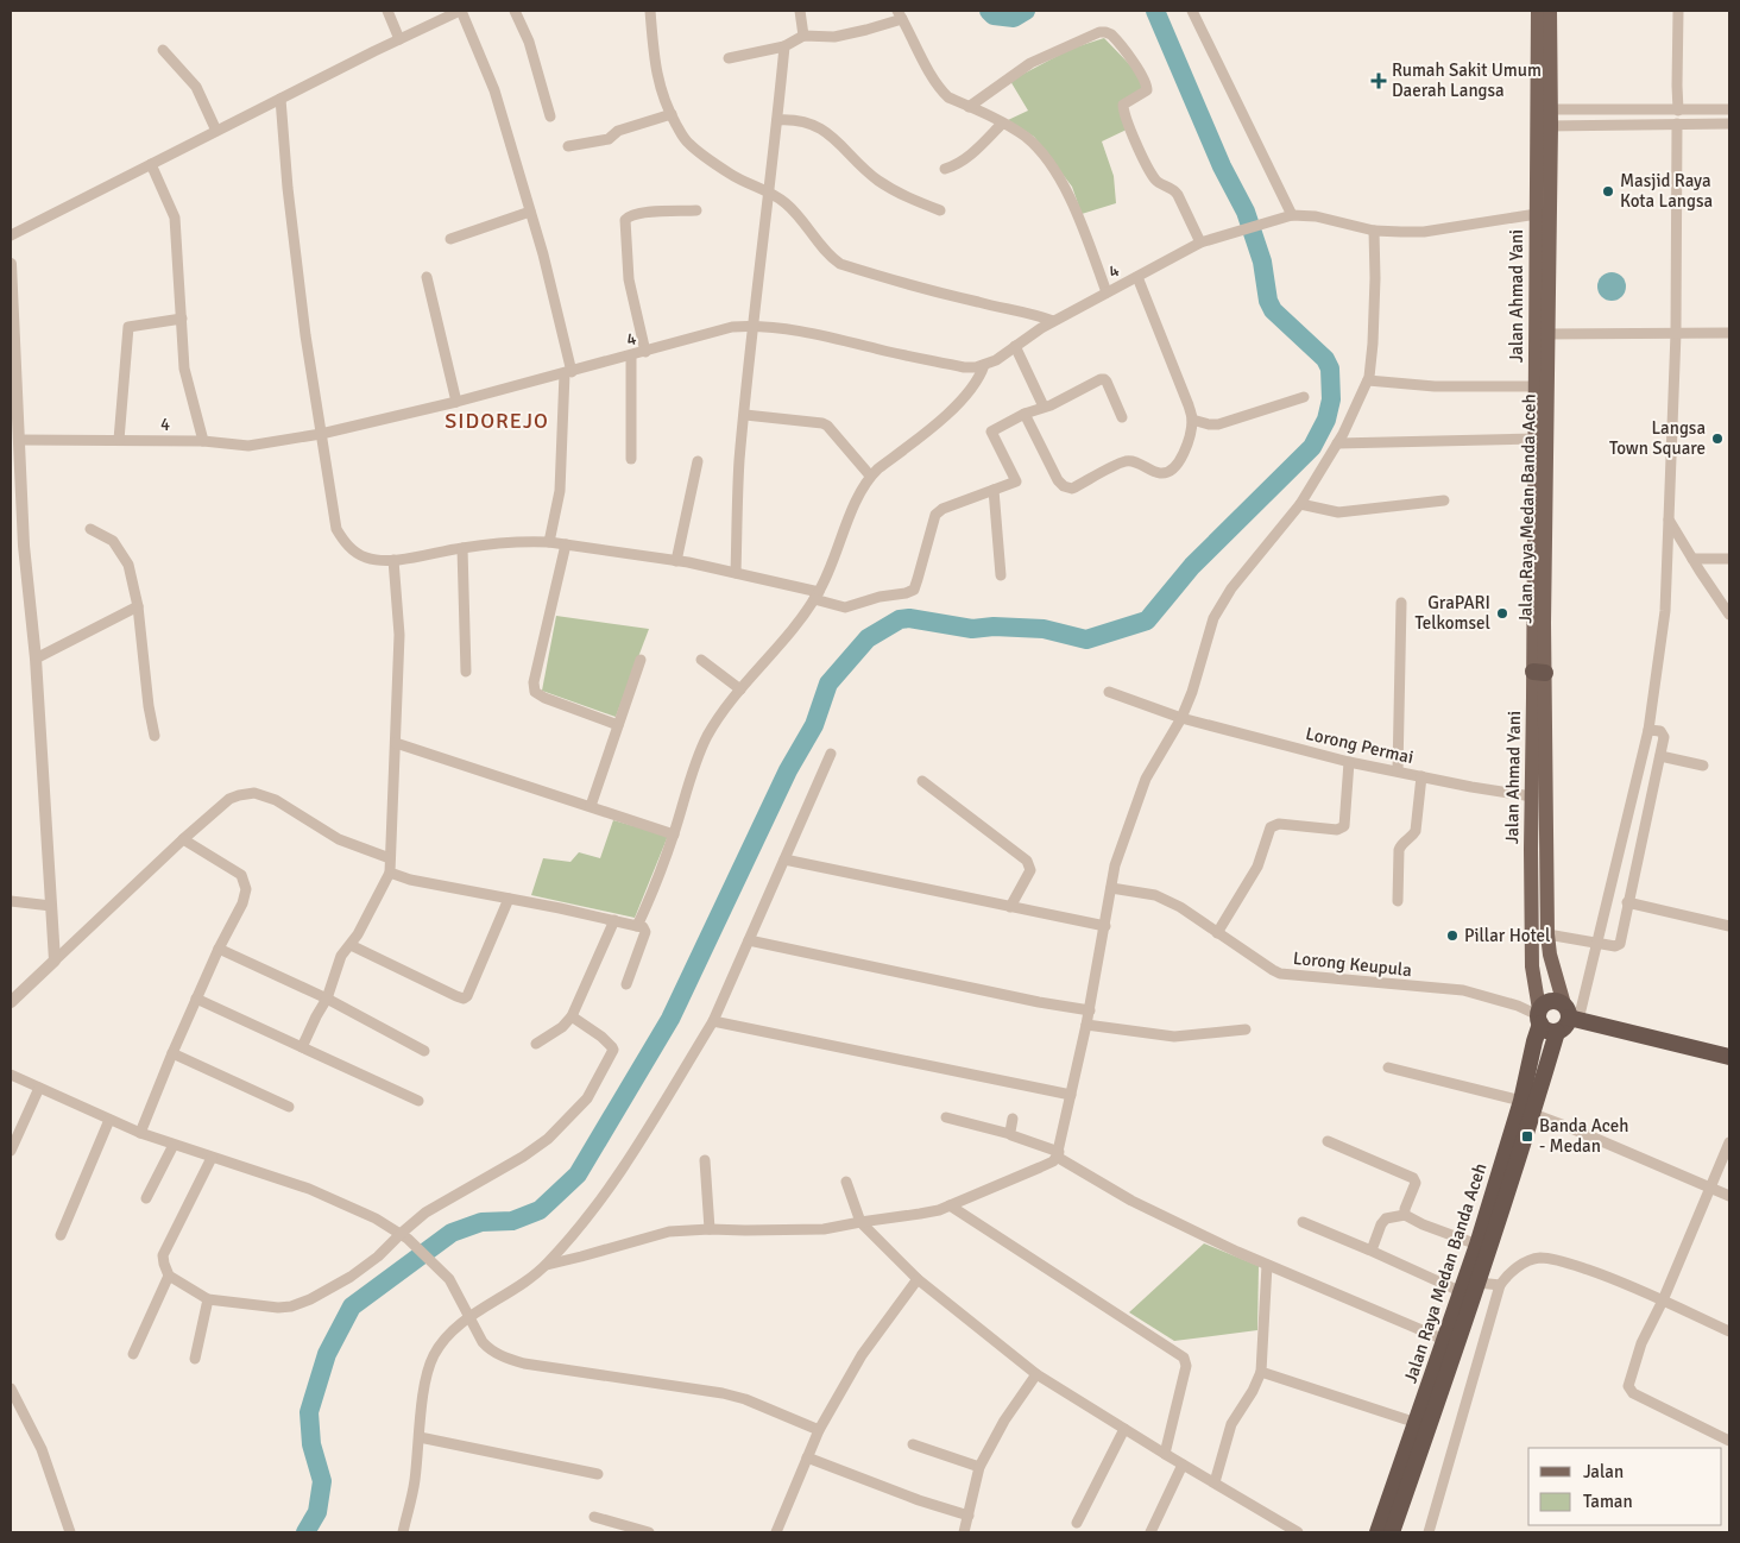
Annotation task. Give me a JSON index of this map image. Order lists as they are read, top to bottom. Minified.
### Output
{"streets":{"highway":["Jalan Raya Medan Banda Aceh"],"main road":["Jalan Ahmad Yani"],"street":["4","Lorong Permai","Lorong Keupula"]},"crossings":[["Jalan Ahmad Yani","Jalan Raya Medan Banda Aceh"],["Jalan Ahmad Yani","Lorong Permai"],["Jalan Ahmad Yani","Lorong Keupula"],["Jalan Raya Medan Banda Aceh","Lorong Keupula"]],"districts":["SIDOREJO"],"places":{"health":["Rumah Sakit Umum Daerah Langsa"],"other":["Masjid Raya Kota Langsa","Langsa Town Square","GraPARI Telkomsel","Pillar Hotel"],"transit":["Banda Aceh - Medan"]},"legend":["Jalan","Taman"]}
